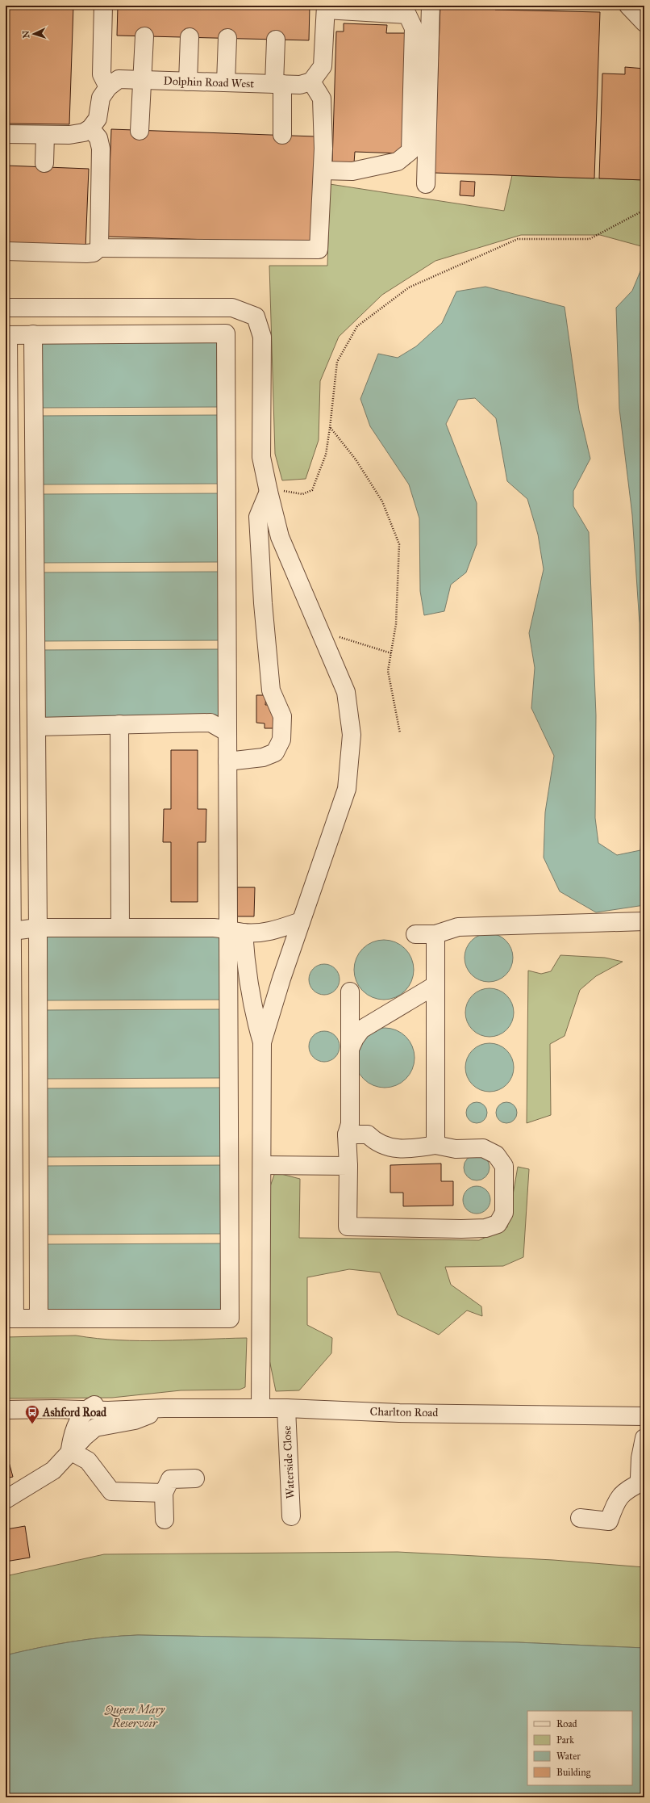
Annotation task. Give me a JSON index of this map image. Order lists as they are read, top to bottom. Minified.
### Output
{"streets":{"street":["Dolphin Road West","Charlton Road","Waterside Close"]},"crossings":[["Charlton Road","Waterside Close"]],"water":["Queen Mary Reservoir"],"places":{"bus stop":["Ashford Road"]},"legend":["Road","Park","Water","Building"],"north":"left"}
